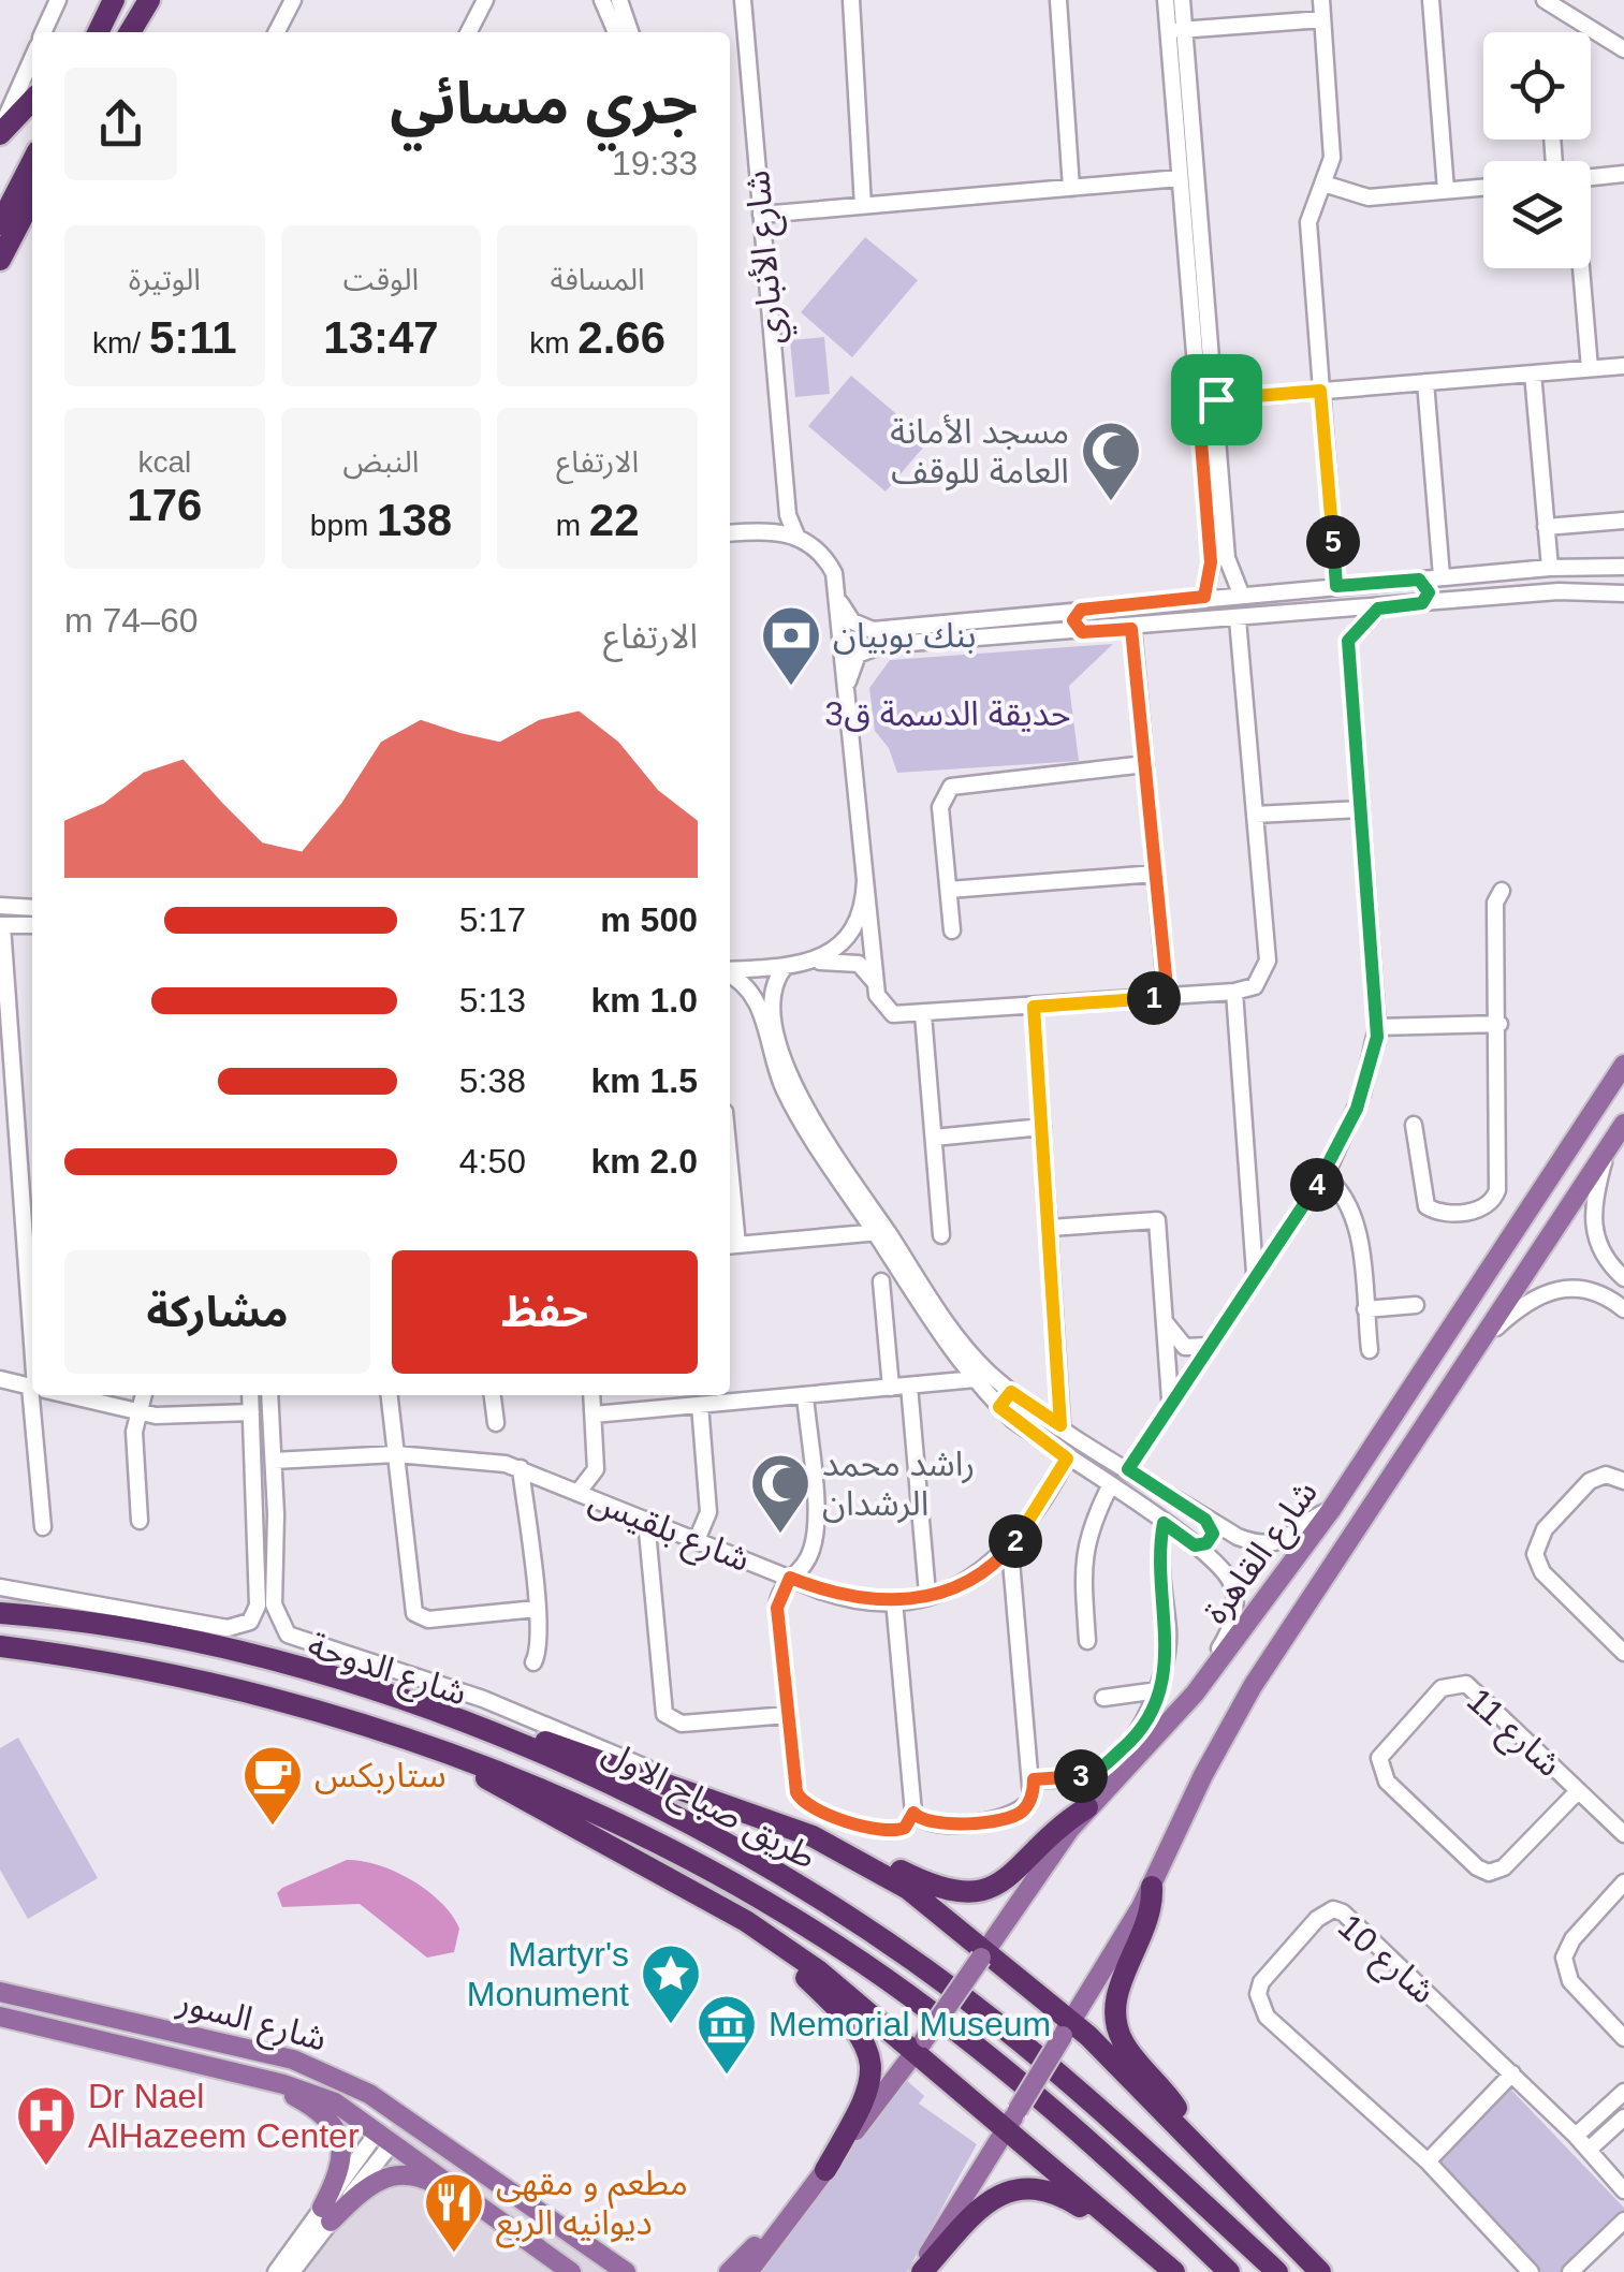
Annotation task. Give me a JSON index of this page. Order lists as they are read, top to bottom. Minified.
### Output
{"streets":{"highway":["طريق صباح الاول"],"main road":["شارع القاهرة","شارع السور"],"street":["شارع الأنباري","شارع بلقيس","شارع الدوحة","شارع 11","شارع 10"]},"crossings":[["شارع بلقيس","شارع الدوحة"]],"parks":["حديقة الدسمة ق3"],"places":{"mosque":["مسجد الأمانة العامة للوقف","راشد محمد الرشدان"],"bank":["بنك بوبيان"],"cafe":["ستاربكس"],"place":["Martyr's Monument"],"museum":["Memorial Museum"],"hospital":["Dr Nael AlHazeem Center"],"restaurant":["مطعم و مقهى ديوانيه الربع"]},"page":{"heading":["جري مسائي","19:33"],"stats":[["المسافة","2.66 km"],["الوقت","13:47"],["الوتيرة","5:11 /km"],["الارتفاع","22 m"],["النبض","138 bpm"],["kcal","176"]],"pins":["5","1","4","2","3"],"chart":["الارتفاع","60–74 m"],"list":[{"name":"500 m","note":"5:17"},{"name":"1.0 km","note":"5:13"},{"name":"1.5 km","note":"5:38"},{"name":"2.0 km","note":"4:50"}],"buttons":["حفظ","مشاركة"]}}
